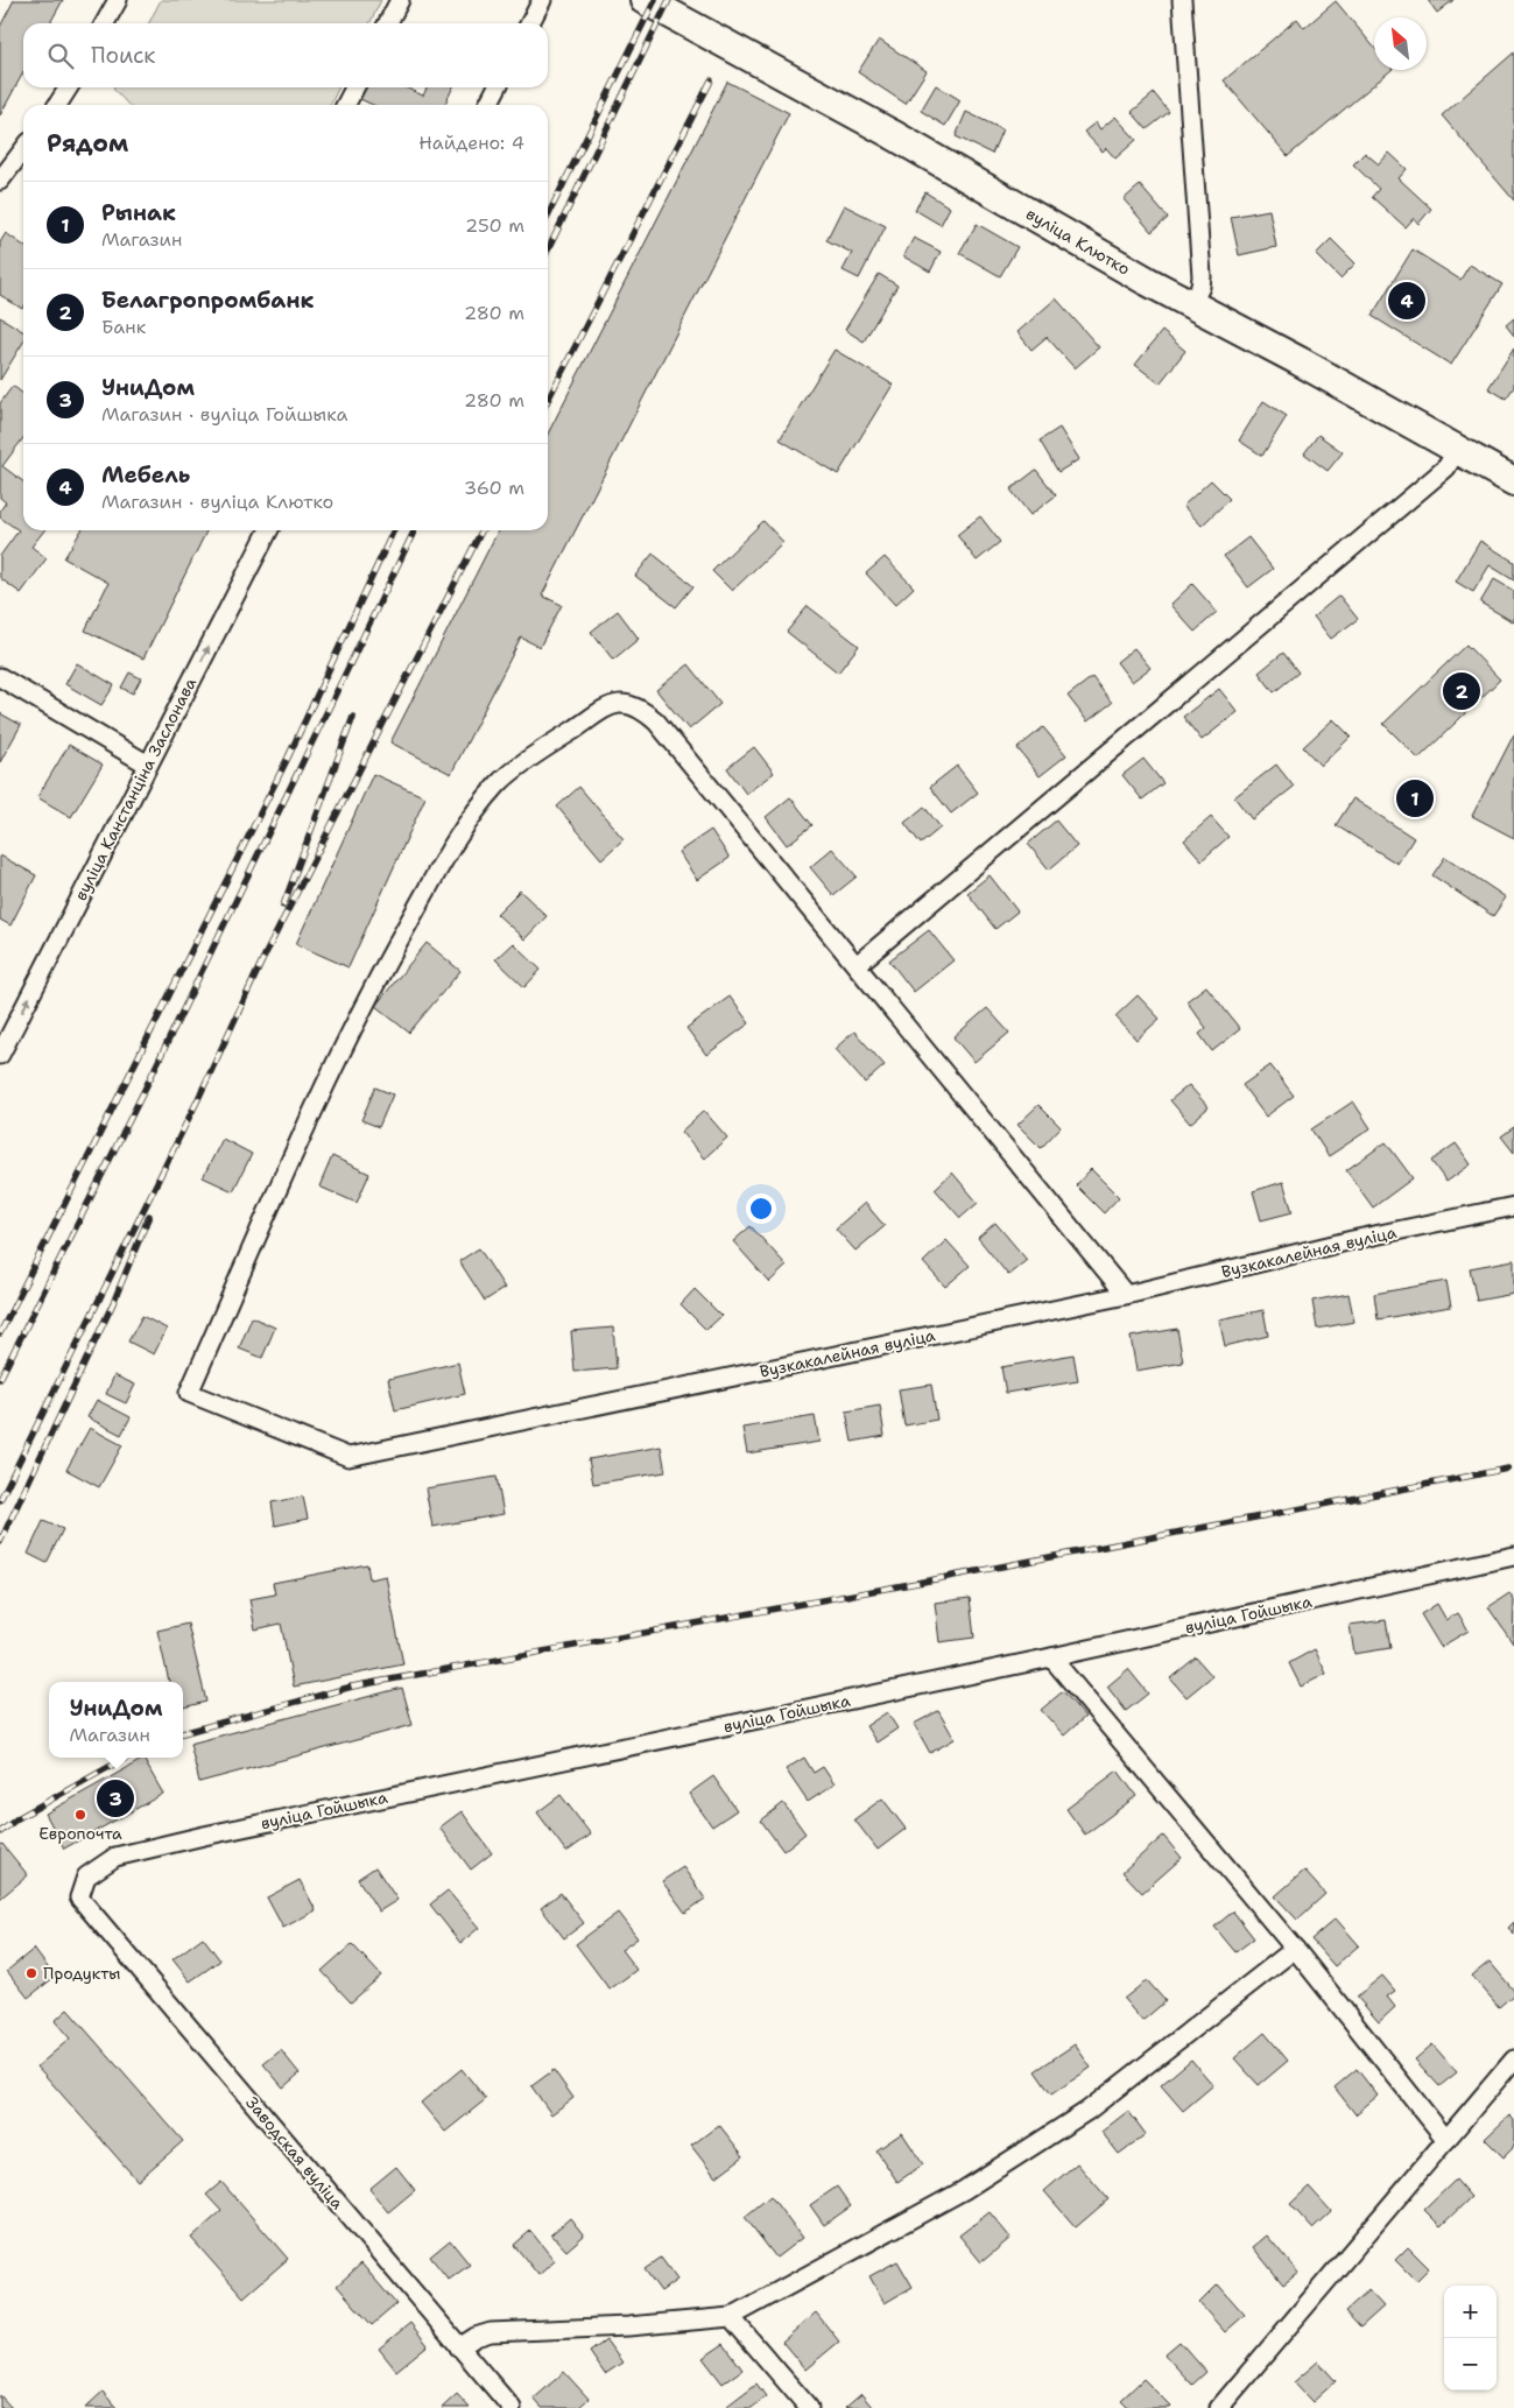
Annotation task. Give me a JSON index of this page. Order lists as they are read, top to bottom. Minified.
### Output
{"streets":{"main road":["вуліца Клютко"],"street":["вуліца Канстанціна Заслонава","Вузкакалейная вуліца","вуліца Гойшыка","Заводская вуліца"]},"crossings":[["вуліца Гойшыка","Заводская вуліца"]],"one_way":["вуліца Канстанціна Заслонава"],"places":["Европочта","Продукты"],"north":"top left","page":{"search":"Поиск","heading":["Рядом","Найдено: 4"],"list":[{"mark":"1","name":"Рынак","note":"Магазин","value":"250 m"},{"mark":"2","name":"Белагропромбанк","note":"Банк","value":"280 m"},{"mark":"3","name":"УниДом","note":"Магазин · вуліца Гойшыка","value":"280 m"},{"mark":"4","name":"Мебель","note":"Магазин · вуліца Клютко","value":"360 m"}],"pins":["4","2","1","3"],"popup":["УниДом","Магазин"],"map_buttons":["+","−"]}}
